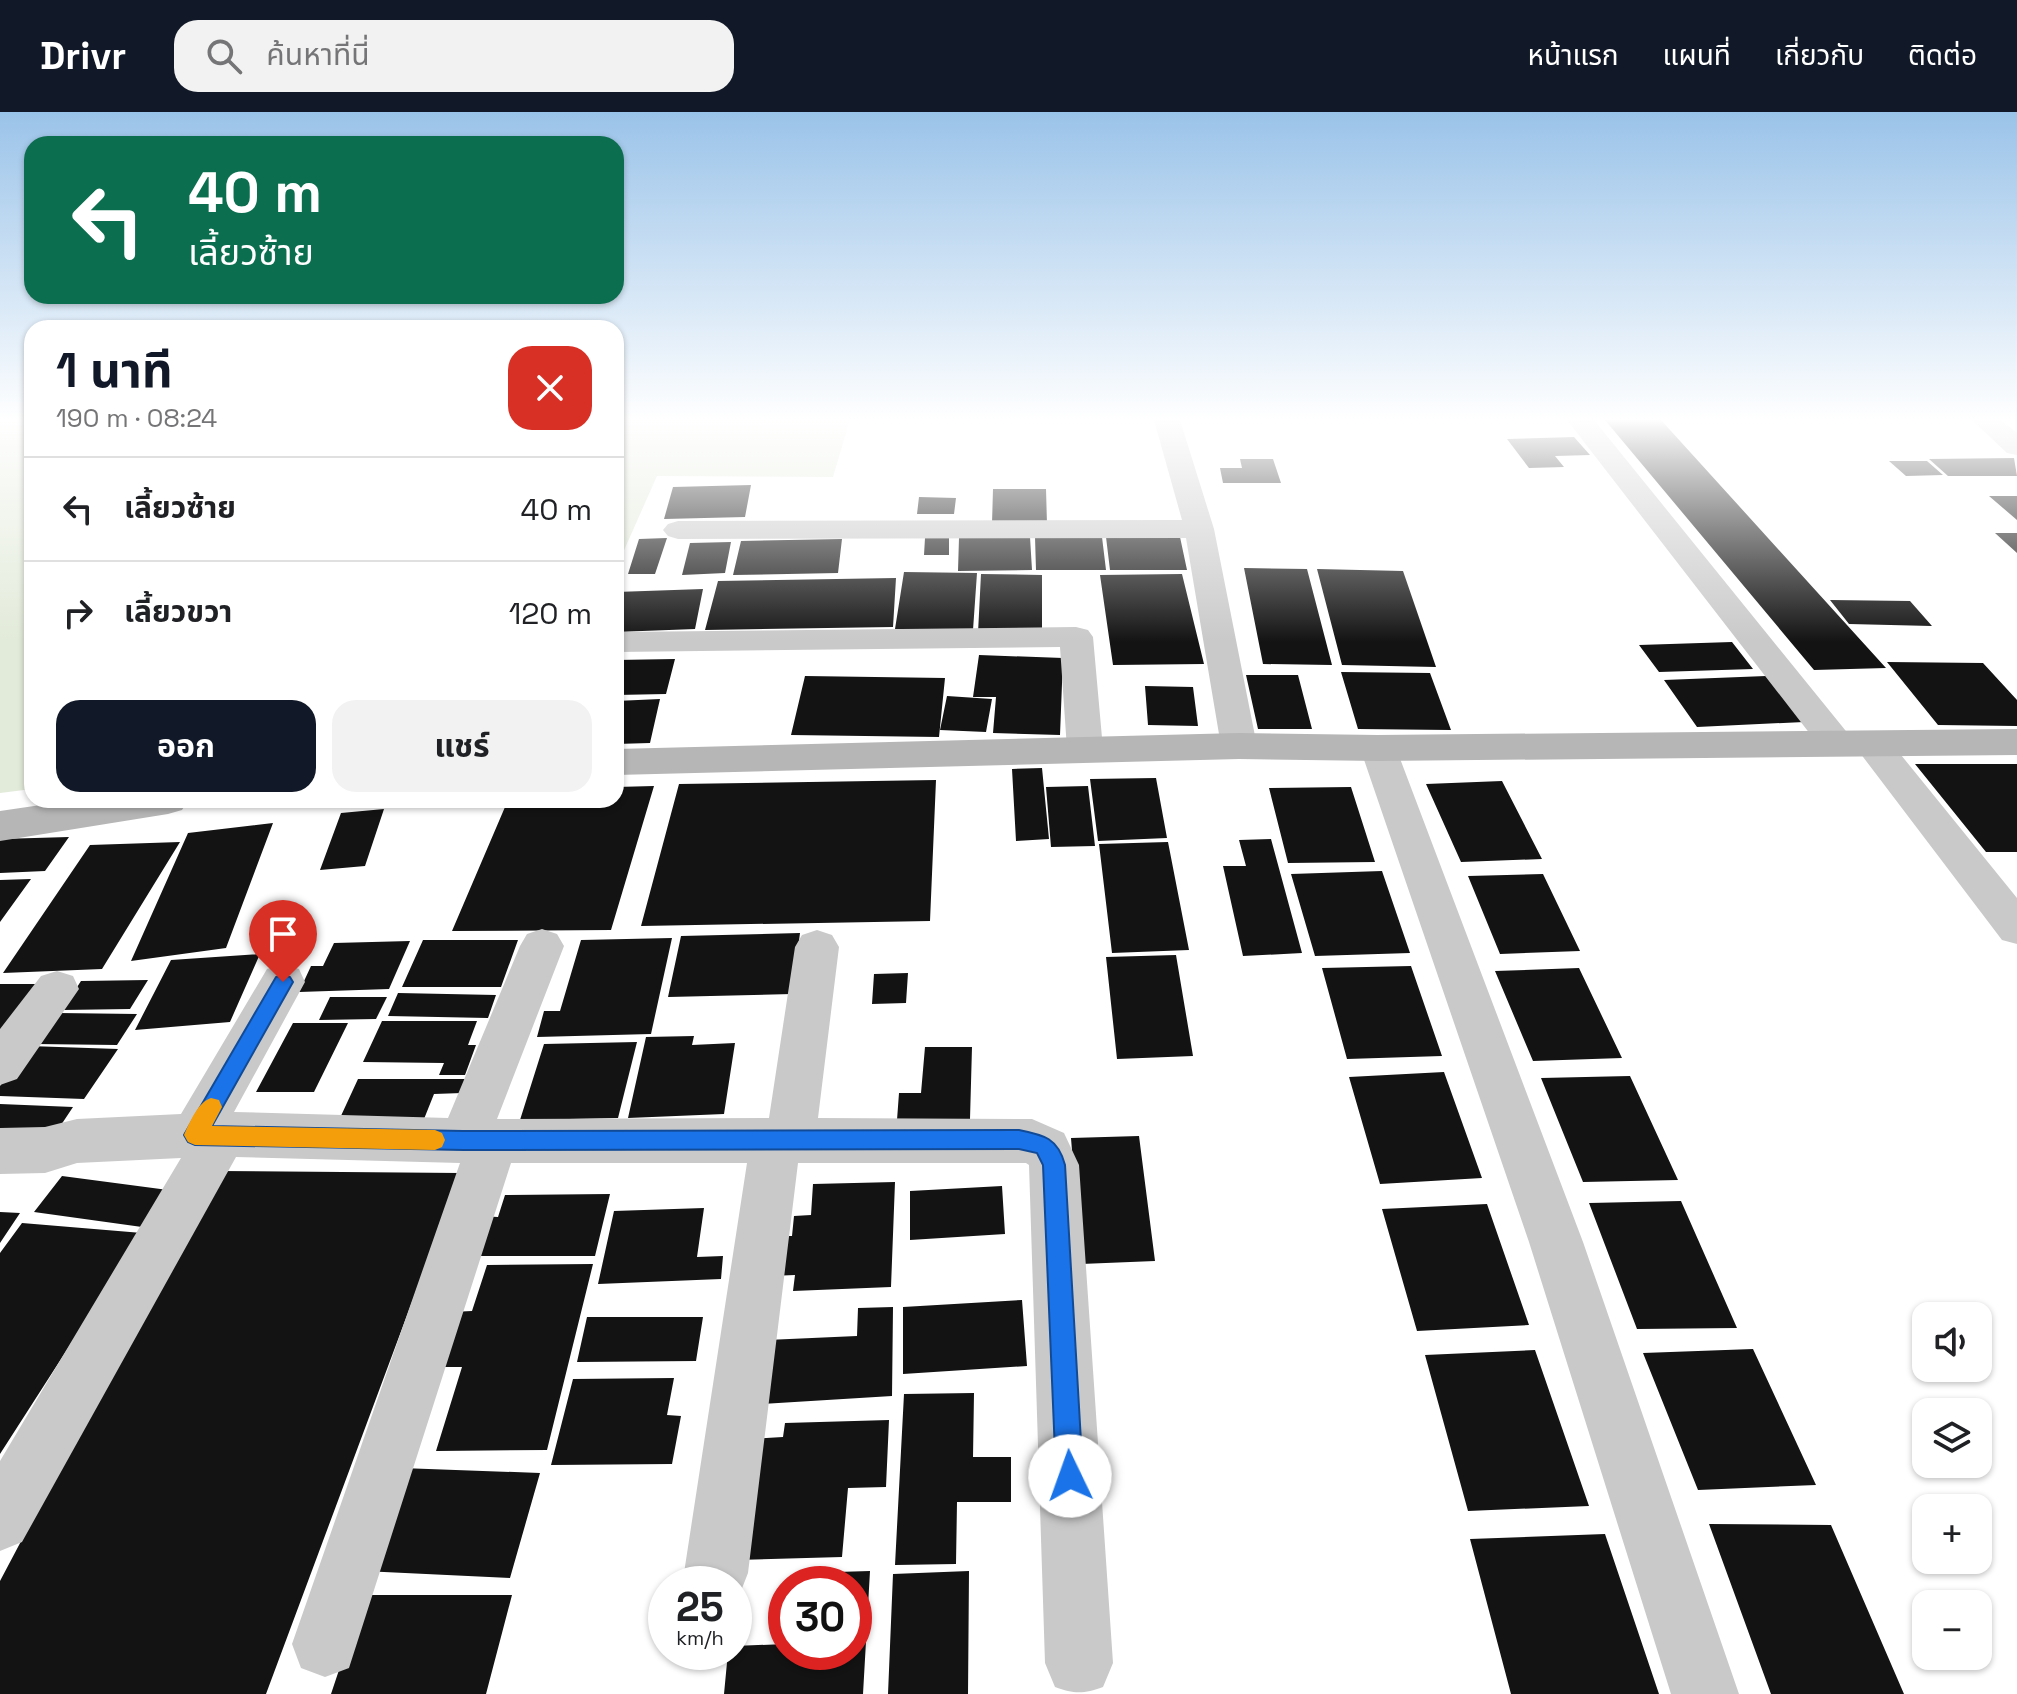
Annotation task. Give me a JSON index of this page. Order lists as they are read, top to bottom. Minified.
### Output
{"page":{"header":"Drivr","search":"ค้นหาที่นี่","nav":["หน้าแรก","แผนที่","เกี่ยวกับ","ติดต่อ"],"turn":["40 m","เลี้ยวซ้าย"],"heading":["1 นาที","190 m · 08:24"],"list":[{"name":"เลี้ยวซ้าย","value":"40 m"},{"name":"เลี้ยวขวา","value":"120 m"}],"buttons":["ออก","แชร์"],"map_buttons":["+","−"],"speed":"25 km/h","limit":"30"}}
